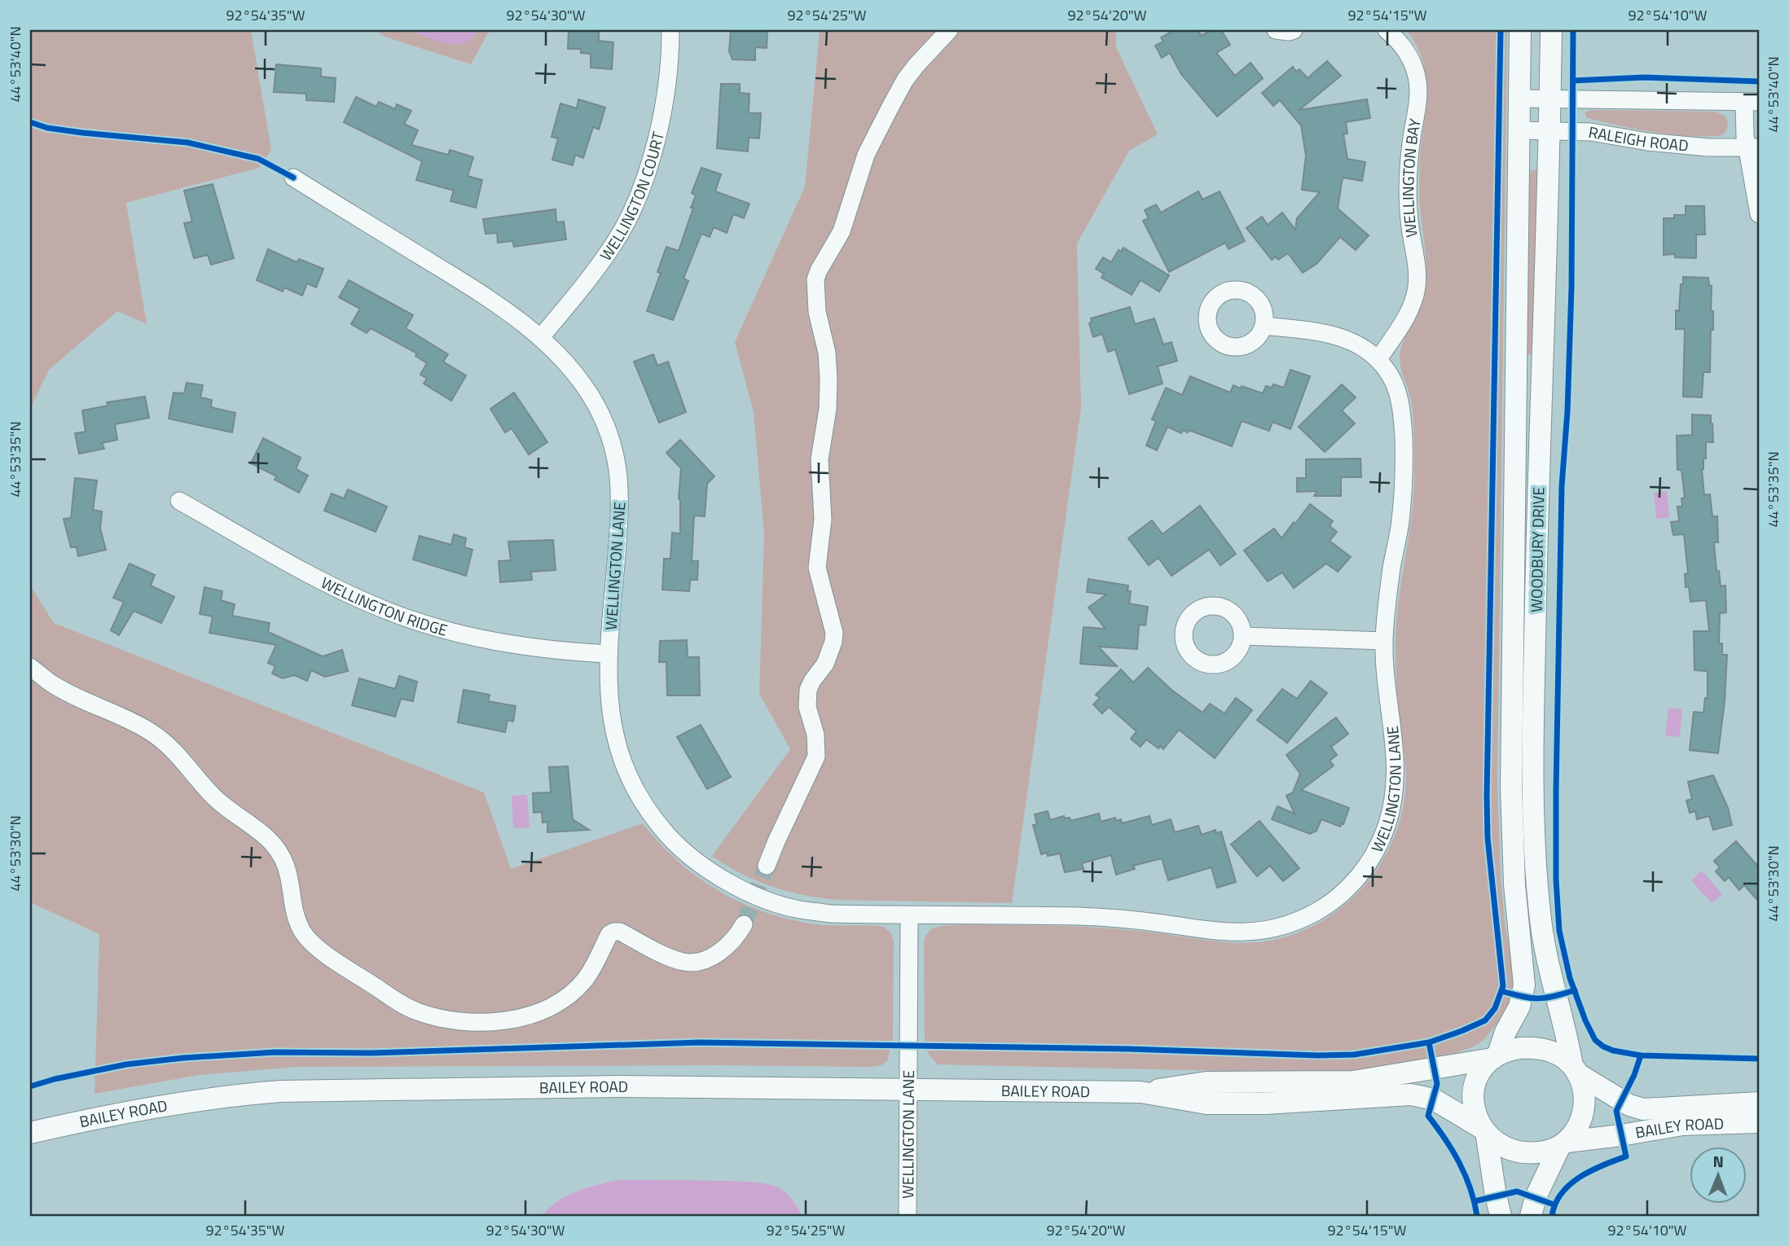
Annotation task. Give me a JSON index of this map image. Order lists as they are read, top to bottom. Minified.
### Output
{"streets":{"main road":["WOODBURY DRIVE","BAILEY ROAD"],"street":["RALEIGH ROAD","WELLINGTON BAY","WELLINGTON COURT","WELLINGTON LANE","WELLINGTON RIDGE"]},"crossings":[["RALEIGH ROAD","WOODBURY DRIVE"],["WELLINGTON BAY","WELLINGTON LANE"],["WELLINGTON COURT","WELLINGTON LANE"],["WOODBURY DRIVE","BAILEY ROAD"],["WELLINGTON LANE","WELLINGTON RIDGE"],["WELLINGTON LANE","BAILEY ROAD"]],"north":"top","coordinates":["92°54'35\"W","92°54'30\"W","92°54'25\"W","92°54'20\"W","92°54'15\"W","92°54'10\"W","44°53'40\"N","44°53'35\"N","44°53'30\"N"]}
